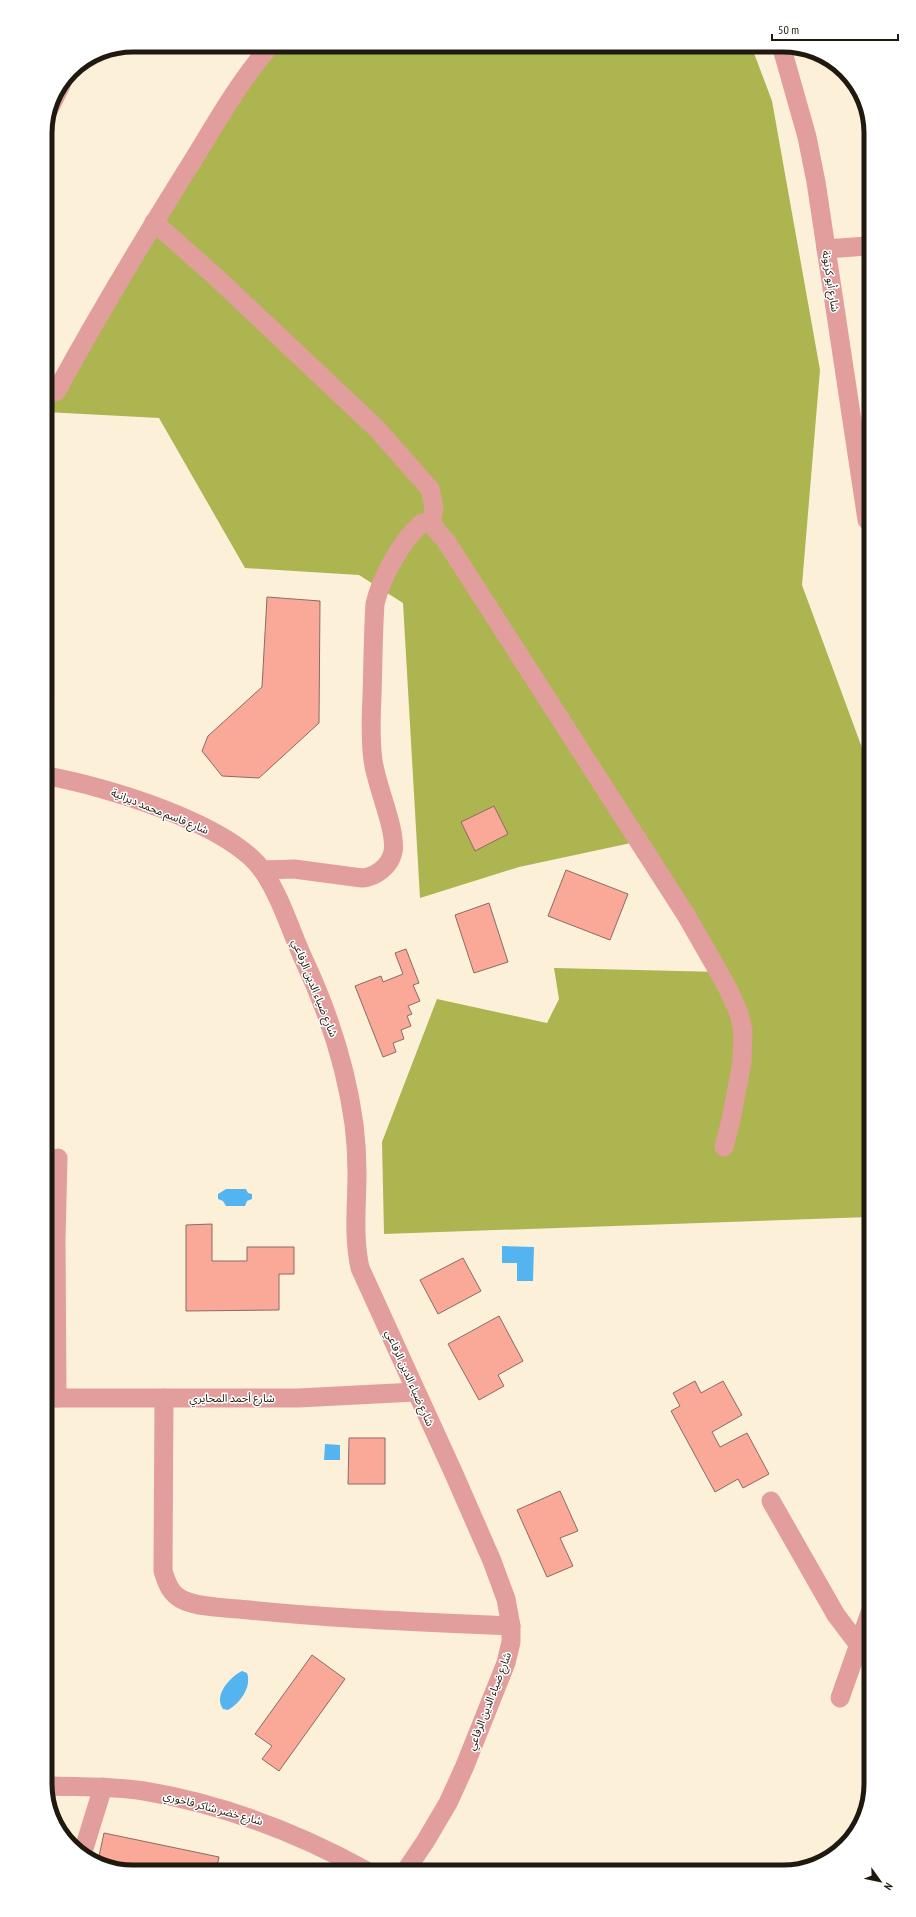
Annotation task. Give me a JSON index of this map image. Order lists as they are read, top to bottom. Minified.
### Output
{"streets":{"street":["شارع أبو كرتونة","شارع قاسم محمد ديرانية","شارع ضياء الدين الرفاعي","شارع أحمد المحايري","شارع خضر شاكر فاخوري"]},"crossings":[["شارع قاسم محمد ديرانية","شارع ضياء الدين الرفاعي"],["شارع ضياء الدين الرفاعي","شارع أحمد المحايري"]],"scale_bar":"50 m","north":"bottom right"}
